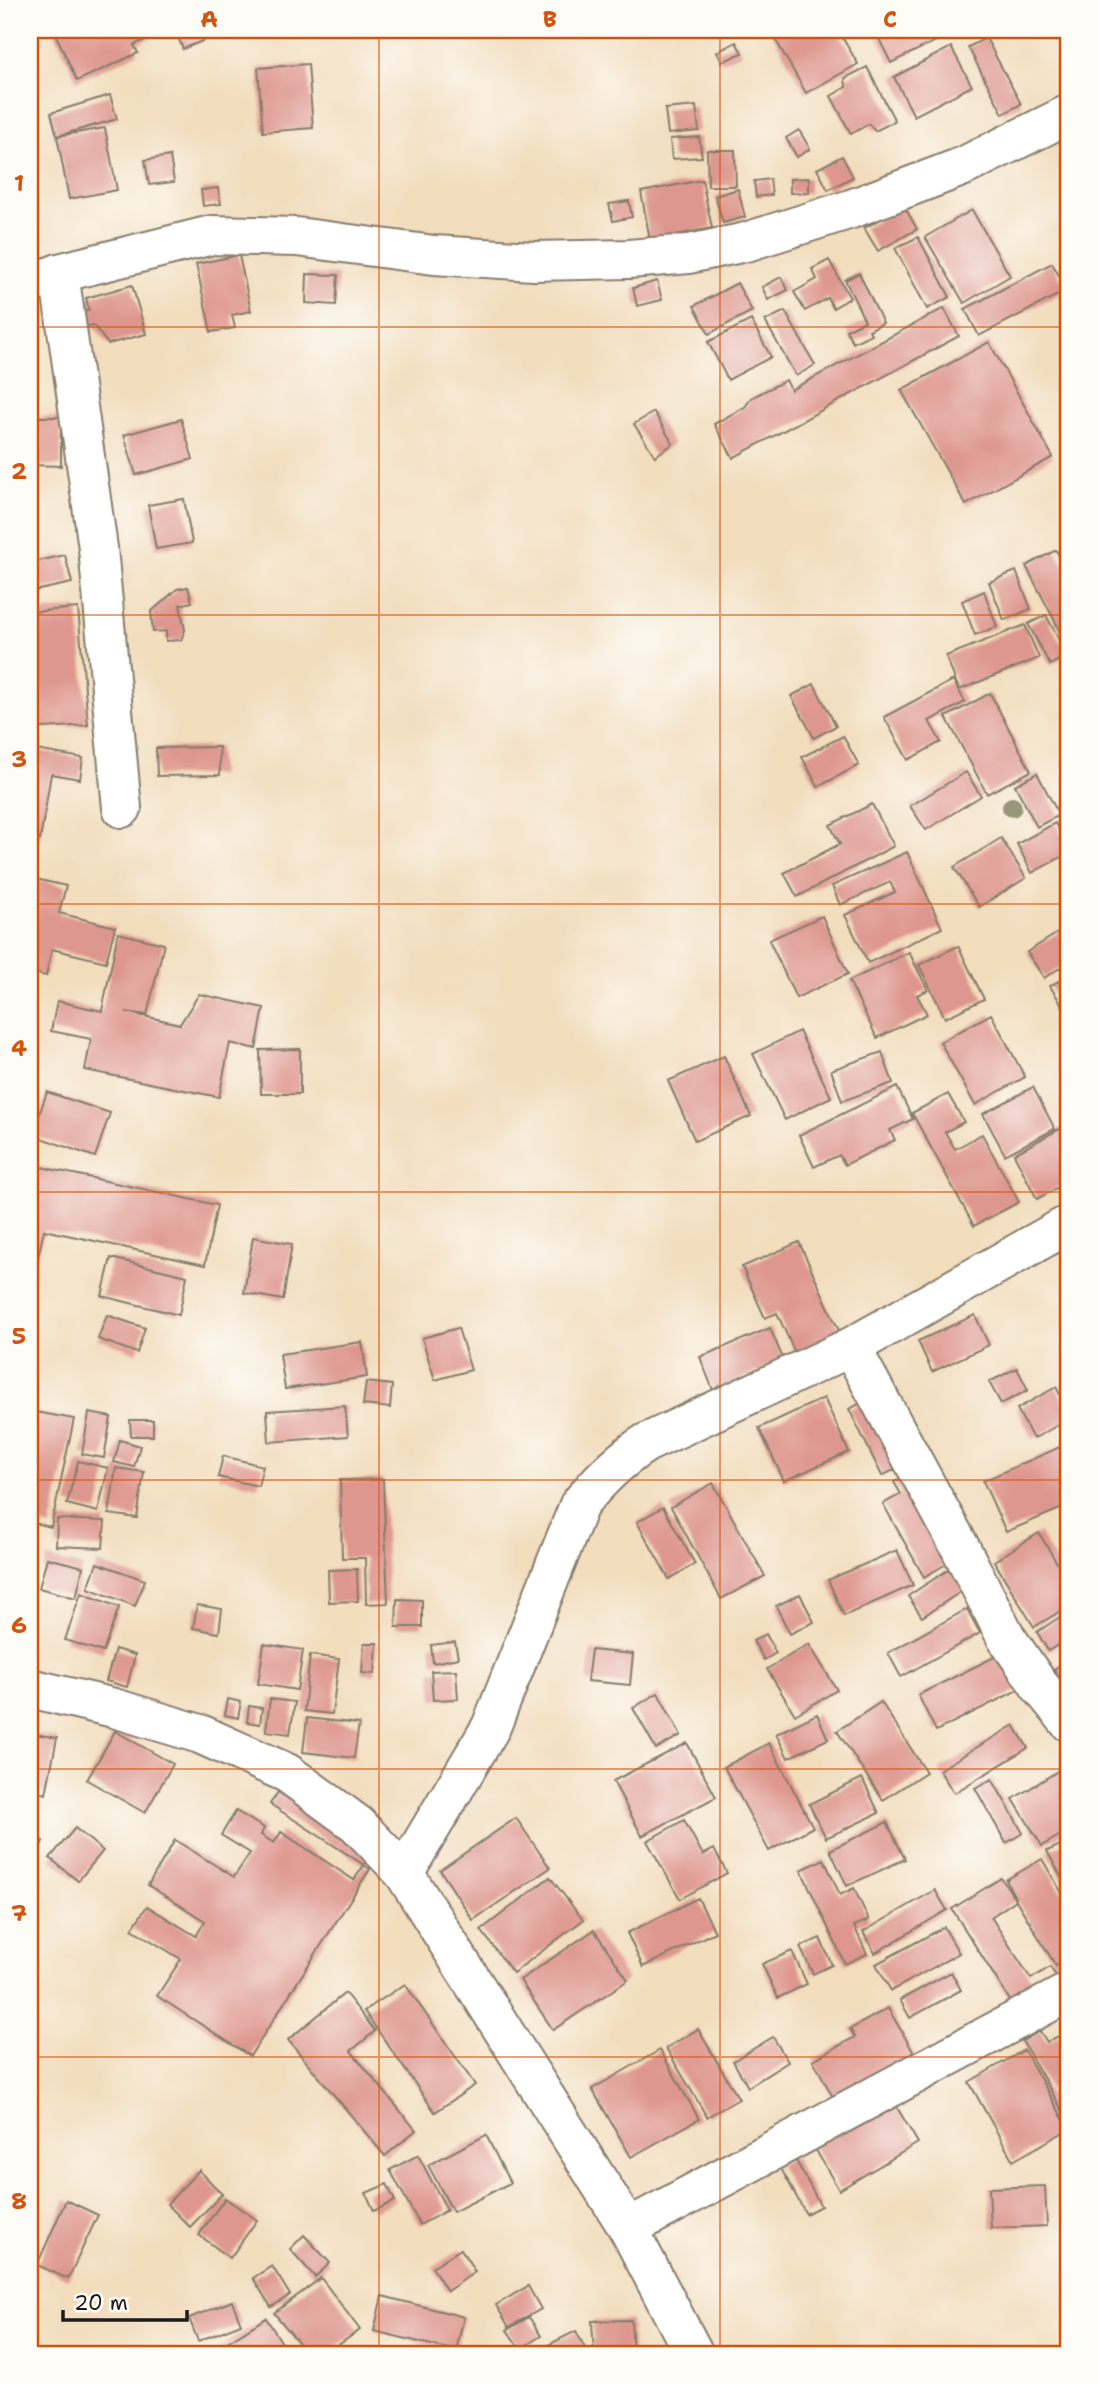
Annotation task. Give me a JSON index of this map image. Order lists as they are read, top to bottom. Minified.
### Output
{"scale_bar":"20 m","grid":{"columns":["A","B","C"],"rows":["1","2","3","4","5","6","7","8"]}}
